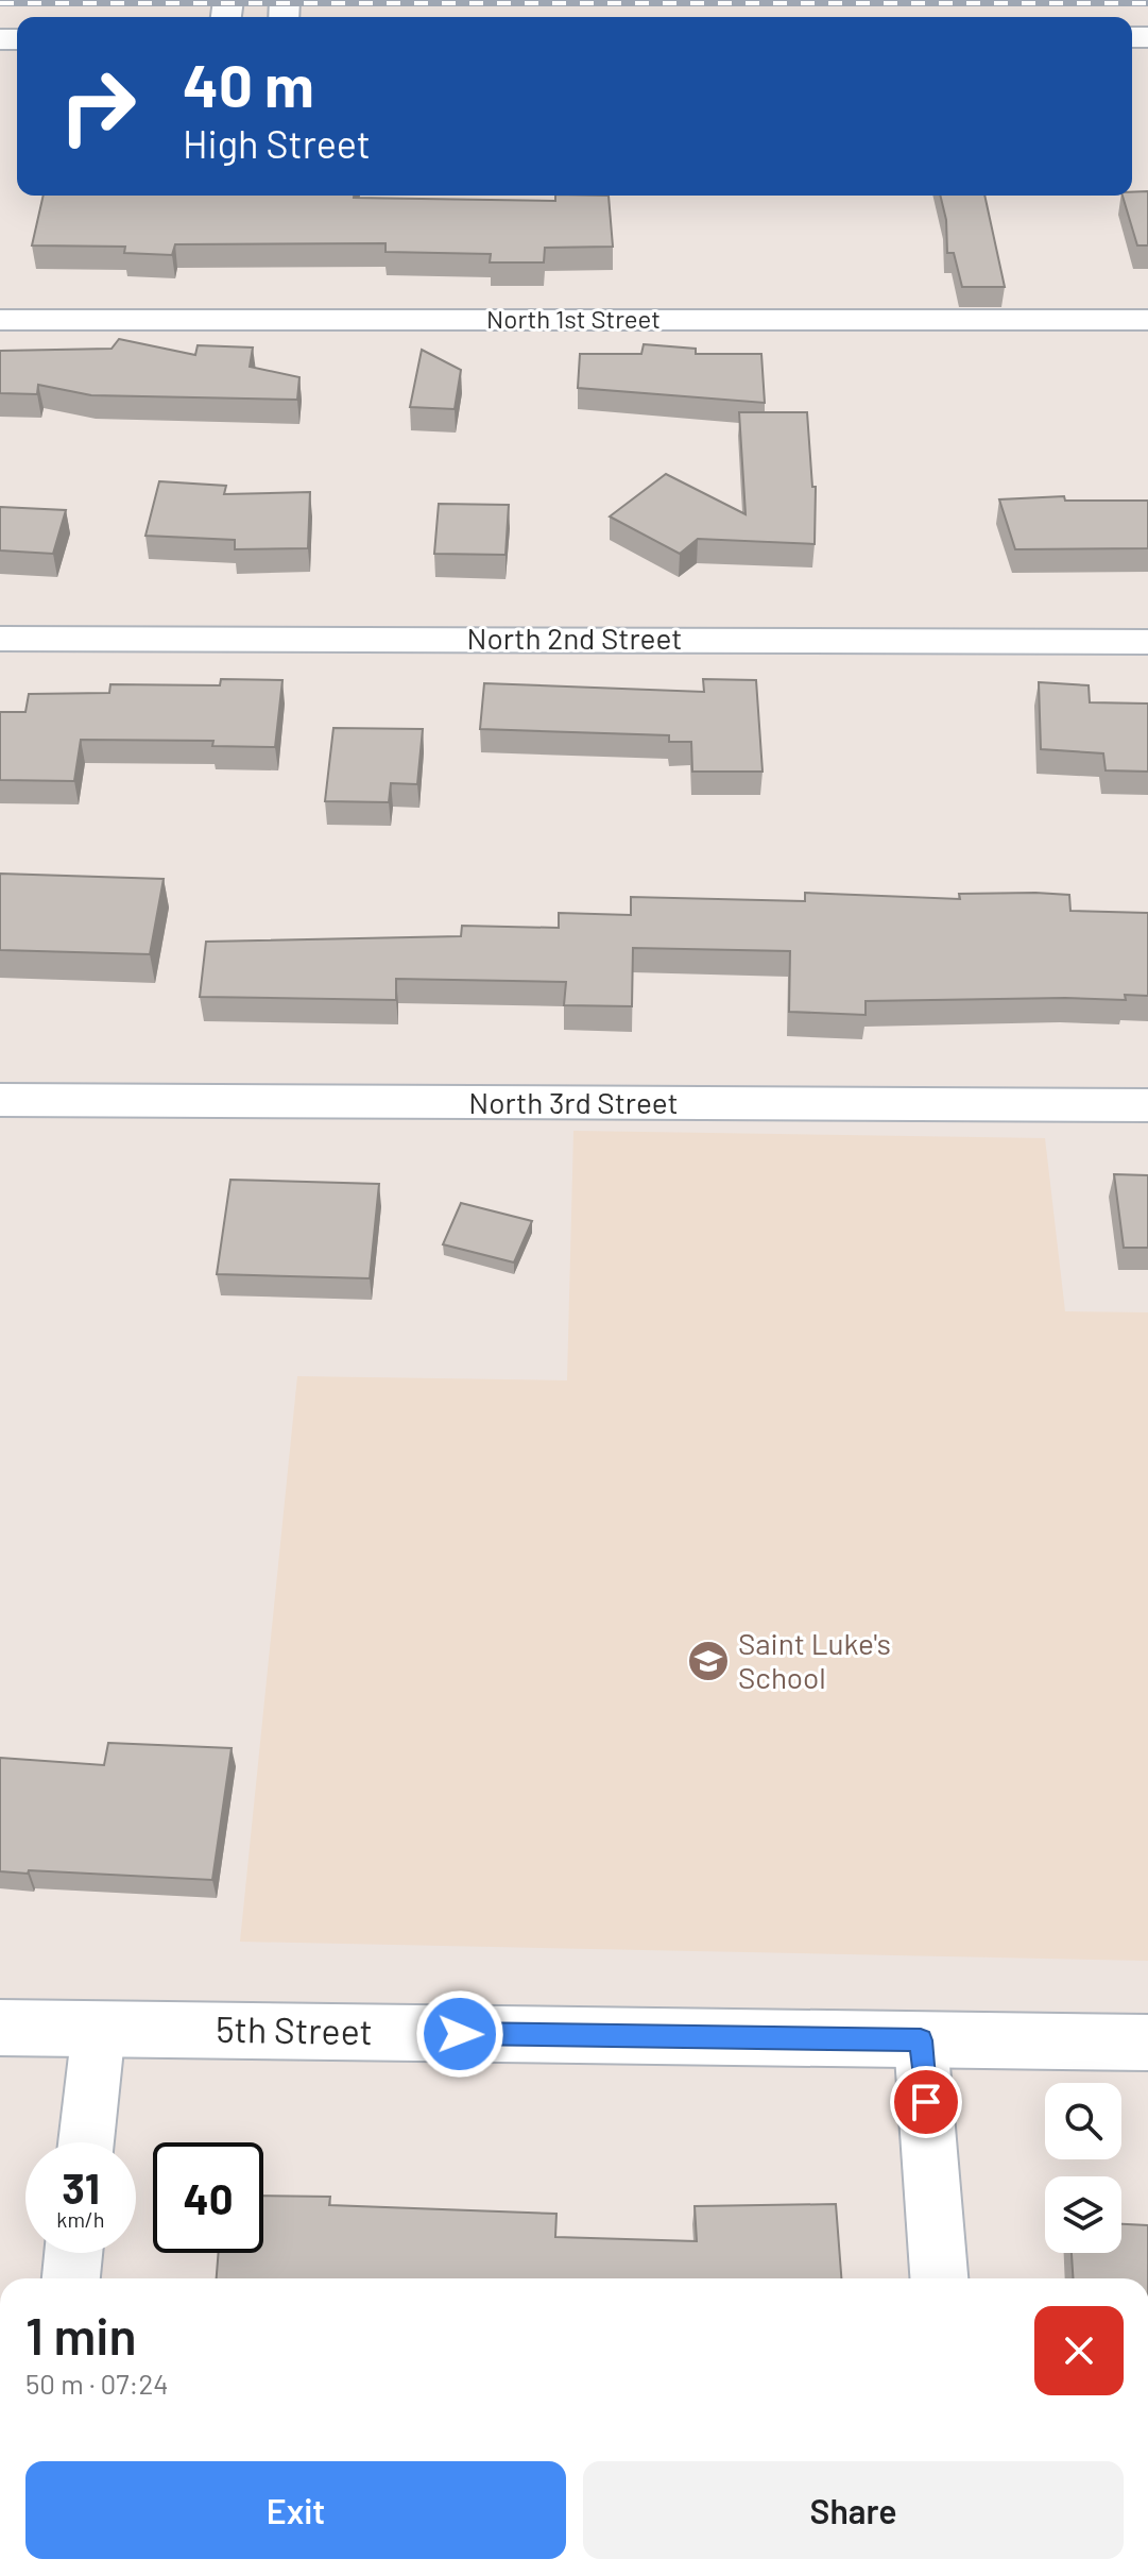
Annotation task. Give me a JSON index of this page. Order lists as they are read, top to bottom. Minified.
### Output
{"streets":{"street":["North 1st Street","North 2nd Street","North 3rd Street","5th Street"]},"places":{"school or university":["Saint Luke's School"]},"page":{"turn":["40 m","High Street"],"speed":"31 km/h","limit":"40","heading":["1 min","50 m · 07:24"],"buttons":["Exit","Share"]}}
